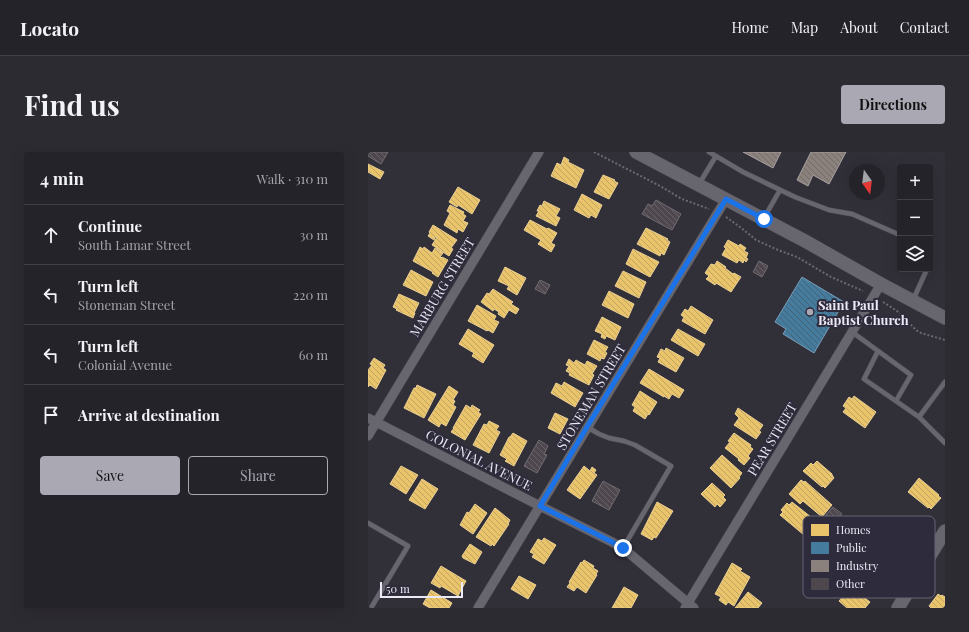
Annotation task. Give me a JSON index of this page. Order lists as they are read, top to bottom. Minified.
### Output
{"streets":{"street":["MARBURG STREET","STONEMAN STREET","PEAR STREET","COLONIAL AVENUE"]},"crossings":[["MARBURG STREET","COLONIAL AVENUE"],["STONEMAN STREET","COLONIAL AVENUE"],["PEAR STREET","COLONIAL AVENUE"]],"places":["Saint Paul Baptist Church"],"legend":["Homes","Public","Industry","Other"],"scale_bar":"50 m","north":"bottom","page":{"header":"Locato","nav":["Home","Map","About","Contact"],"buttons":["Directions",["Save","Share"]],"title":"Find us","heading":["4 min","Walk · 310 m"],"map_buttons":["+","−"],"list":[["Continue","South Lamar Street","30 m"],["Turn left","Stoneman Street","220 m"],["Turn left","Colonial Avenue","60 m"],"Arrive at destination"],"scale":"50 m"}}
